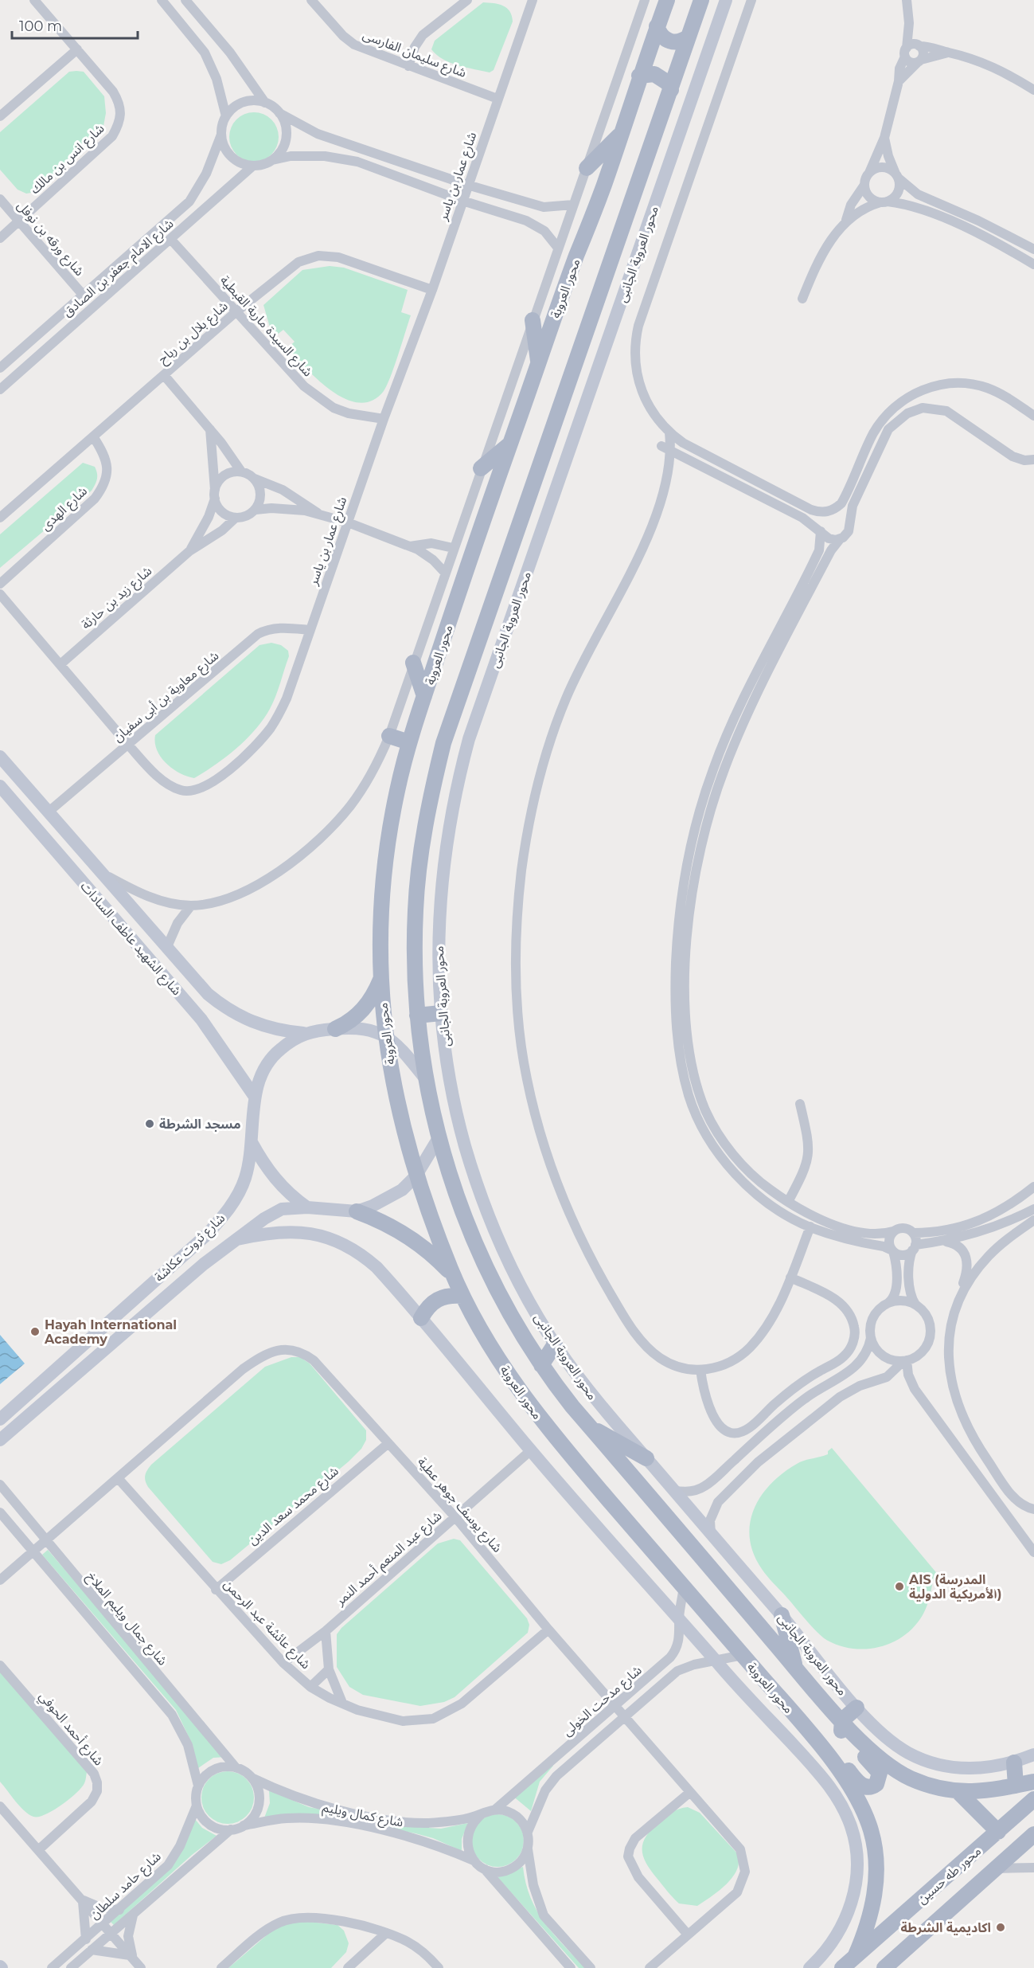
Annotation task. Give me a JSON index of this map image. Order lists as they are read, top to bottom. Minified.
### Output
{"streets":{"main road":["محور العروبة","محور طه حسين"],"street":["شارع سليمان الفارسى","شارع انس بن مالك","شارع عمار بن ياسر","شارع ورقه بن نوفل","محور العروبة الجانبى","شارع الامام جعفر بن الصادق","شارع السيدة مارية القبطية","شارع بلال بن رباح","شارع الهدى","شارع زيد بن حارثة","شارع معاوية بن أبى سفيان","شارع الشهيد عاطف السادات","شارع ثروت عكاشة","شارع يوسف جوهر عطية","شارع محمد سعد الدين","شارع عبد المنعم أحمد النمر","شارع جمال ويليم الملاخ","شارع عائشة عبد الرحمن","شارع مدحت الخولى","شارع أحمد الحوفي","شارع كمال ويليم","شارع حامد سلطان"]},"crossings":[["شارع سليمان الفارسى","شارع عمار بن ياسر"],["شارع انس بن مالك","شارع ورقه بن نوفل"],["شارع عمار بن ياسر","شارع السيدة مارية القبطية"],["شارع عمار بن ياسر","شارع بلال بن رباح"],["شارع عمار بن ياسر","شارع زيد بن حارثة"],["شارع عمار بن ياسر","شارع معاوية بن أبى سفيان"],["شارع ورقه بن نوفل","شارع الامام جعفر بن الصادق"],["شارع الامام جعفر بن الصادق","شارع السيدة مارية القبطية"],["محور العروبة","شارع ثروت عكاشة"],["محور العروبة","شارع مدحت الخولى"],["محور العروبة","محور طه حسين"],["شارع السيدة مارية القبطية","شارع بلال بن رباح"],["شارع بلال بن رباح","شارع الهدى"],["شارع معاوية بن أبى سفيان","شارع الشهيد عاطف السادات"],["شارع الشهيد عاطف السادات","شارع ثروت عكاشة"],["شارع يوسف جوهر عطية","شارع محمد سعد الدين"],["شارع يوسف جوهر عطية","شارع عبد المنعم أحمد النمر"],["شارع يوسف جوهر عطية","شارع جمال ويليم الملاخ"],["شارع يوسف جوهر عطية","شارع عائشة عبد الرحمن"],["شارع يوسف جوهر عطية","شارع مدحت الخولى"],["شارع محمد سعد الدين","شارع عائشة عبد الرحمن"],["شارع عبد المنعم أحمد النمر","شارع عائشة عبد الرحمن"],["شارع جمال ويليم الملاخ","شارع كمال ويليم"],["شارع جمال ويليم الملاخ","شارع حامد سلطان"],["شارع مدحت الخولى","شارع كمال ويليم"],["شارع كمال ويليم","شارع حامد سلطان"]],"places":["مسجد الشرطة","Hayah International Academy","AIS (المدرسة الأمريكية الدولية)","اكاديمية الشرطة"],"scale_bar":"100 m"}
